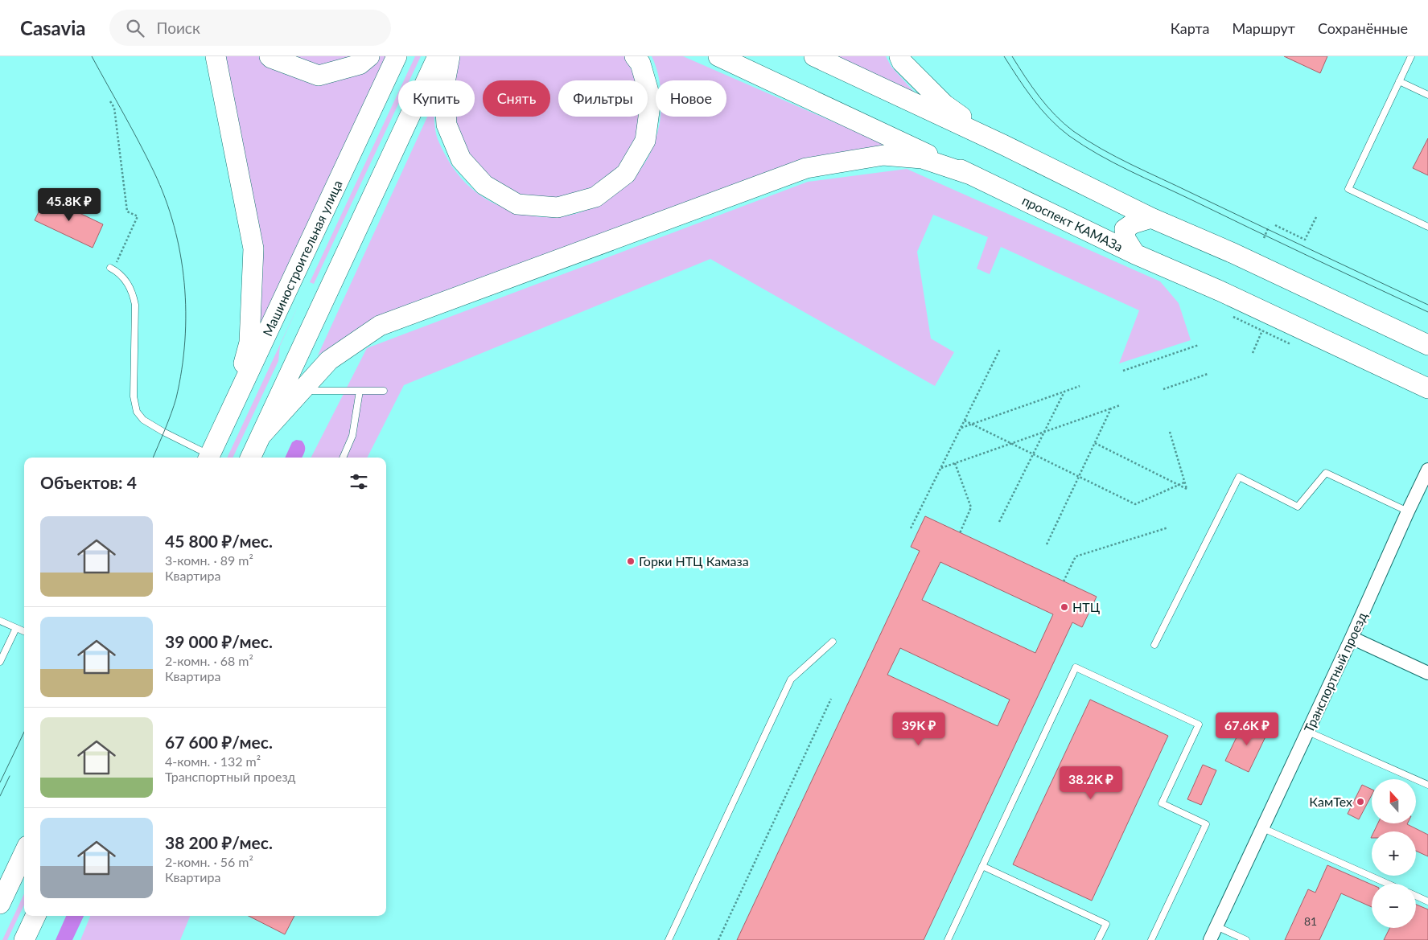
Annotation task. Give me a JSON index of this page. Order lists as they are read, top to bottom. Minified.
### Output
{"streets":{"main road":["проспект КАМАЗа","Машиностроительная улица"],"street":["Транспортный проезд"]},"places":["Горки НТЦ Камаза","НТЦ","КамТех"],"house_numbers":["81"],"north":"top","page":{"header":"Casavia","search":"Поиск","nav":["Карта","Маршрут","Сохранённые"],"chip":["Купить","Снять","Фильтры","Новое"],"price":["45.8K ₽","39K ₽","67.6K ₽","38.2K ₽"],"heading":"Объектов: 4","list":[{"name":"45 800 ₽/мес.","note":"3-комн. · 89 m² · Квартира"},{"name":"39 000 ₽/мес.","note":"2-комн. · 68 m² · Квартира"},{"name":"67 600 ₽/мес.","note":"4-комн. · 132 m² · Транспортный проезд"},{"name":"38 200 ₽/мес.","note":"2-комн. · 56 m² · Квартира"}],"map_buttons":["+","−"]}}
